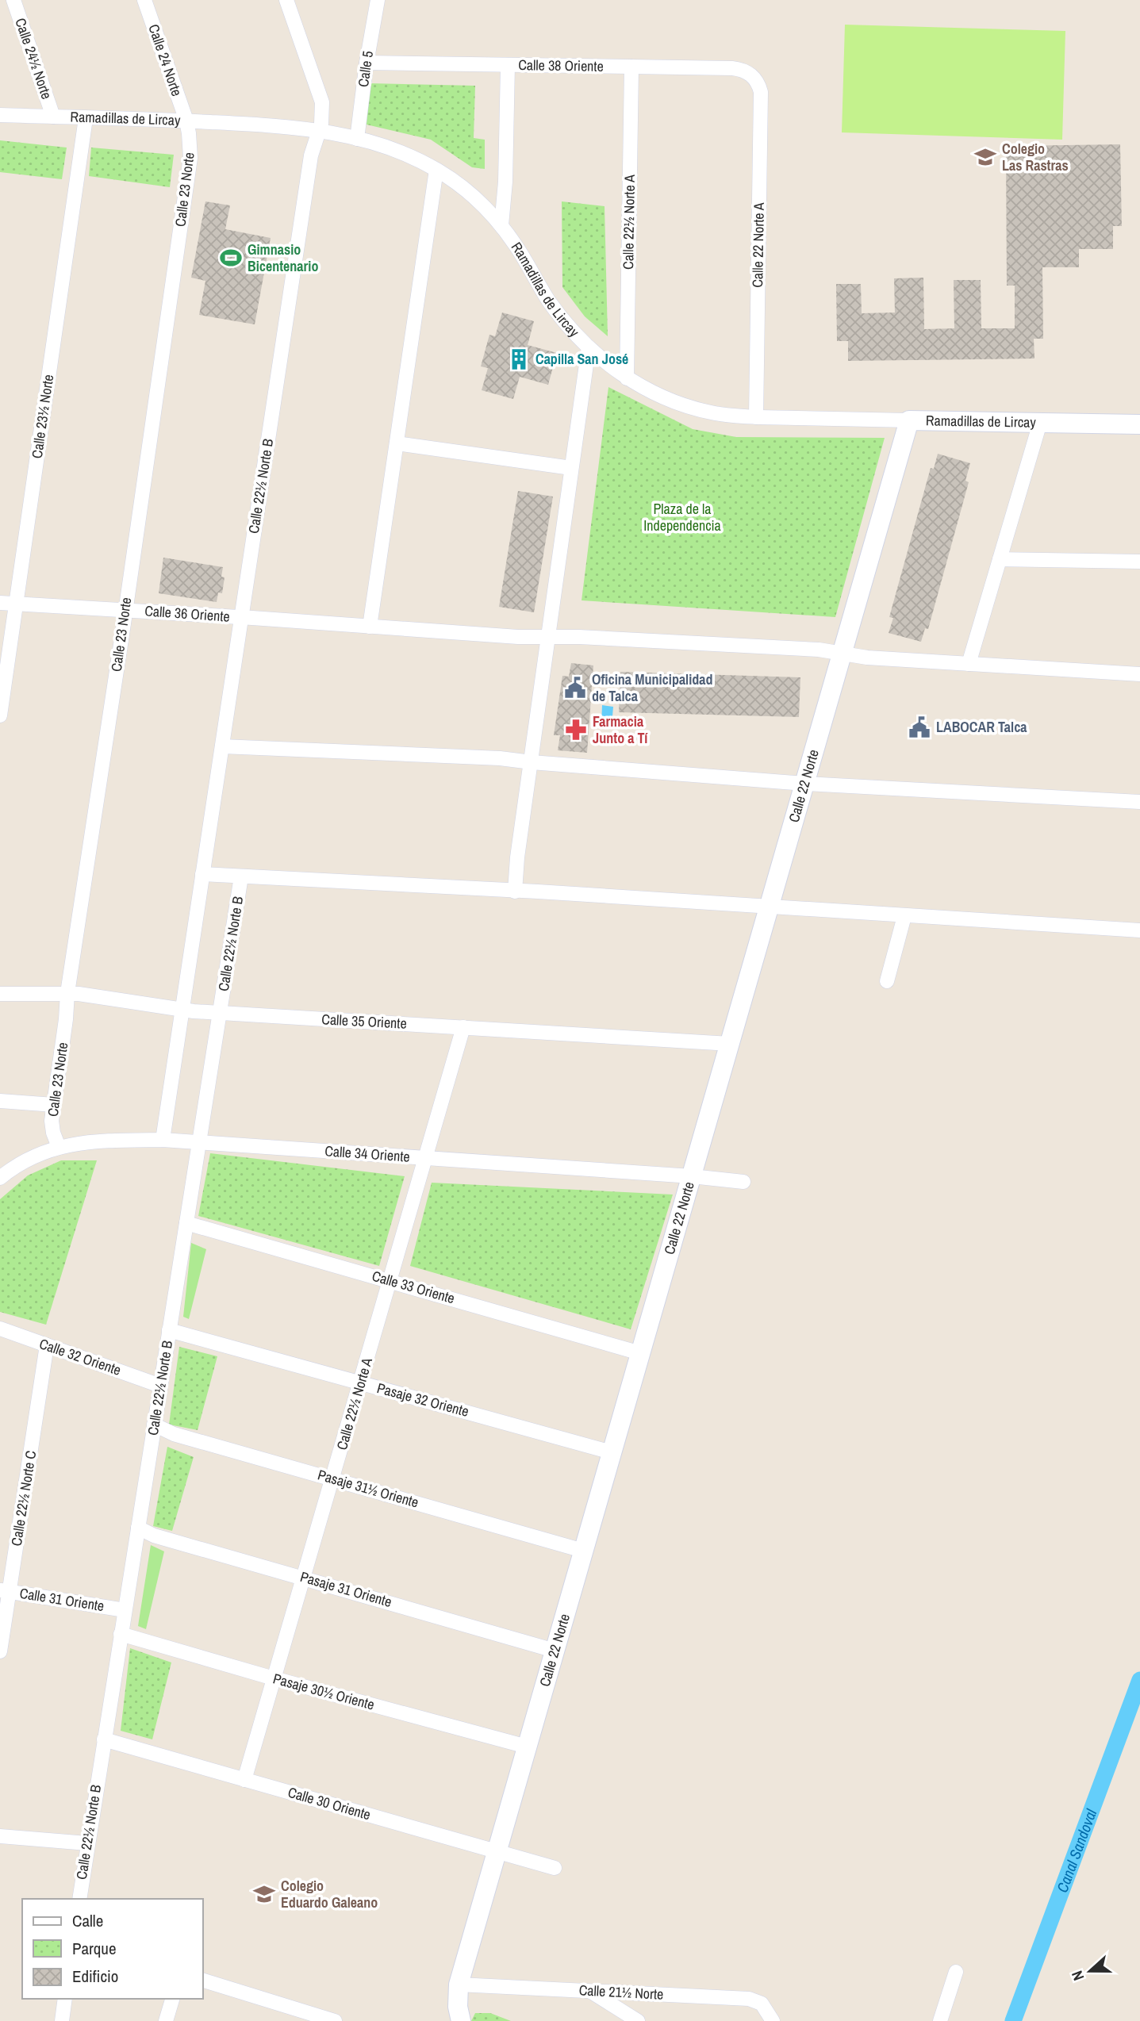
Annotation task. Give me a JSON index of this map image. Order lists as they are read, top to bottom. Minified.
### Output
{"streets":{"street":["Calle 24½ Norte","Calle 24 Norte","Calle 38 Oriente","Calle 5","Ramadillas de Lircay","Calle 23 Norte","Calle 22½ Norte A","Calle 22 Norte A","Calle 23½ Norte","Calle 22½ Norte B","Calle 36 Oriente","Calle 22 Norte","Calle 35 Oriente","Calle 34 Oriente","Calle 33 Oriente","Calle 32 Oriente","Pasaje 32 Oriente","Pasaje 31½ Oriente","Calle 22½ Norte C","Pasaje 31 Oriente","Calle 31 Oriente","Pasaje 30½ Oriente","Calle 30 Oriente","Calle 21½ Norte"]},"crossings":[["Calle 24½ Norte","Ramadillas de Lircay"],["Calle 24 Norte","Ramadillas de Lircay"],["Calle 24 Norte","Calle 23 Norte"],["Calle 38 Oriente","Calle 5"],["Calle 38 Oriente","Calle 22½ Norte A"],["Calle 38 Oriente","Calle 22 Norte A"],["Calle 5","Ramadillas de Lircay"],["Ramadillas de Lircay","Calle 23 Norte"],["Ramadillas de Lircay","Calle 22½ Norte A"],["Ramadillas de Lircay","Calle 22 Norte A"],["Ramadillas de Lircay","Calle 23½ Norte"],["Ramadillas de Lircay","Calle 22½ Norte B"],["Ramadillas de Lircay","Calle 22 Norte"],["Calle 23 Norte","Calle 36 Oriente"],["Calle 23 Norte","Calle 35 Oriente"],["Calle 23 Norte","Calle 34 Oriente"],["Calle 22½ Norte A","Calle 35 Oriente"],["Calle 22½ Norte A","Calle 34 Oriente"],["Calle 22½ Norte A","Calle 33 Oriente"],["Calle 22½ Norte A","Pasaje 32 Oriente"],["Calle 22½ Norte A","Pasaje 31½ Oriente"],["Calle 22½ Norte A","Pasaje 31 Oriente"],["Calle 22½ Norte A","Pasaje 30½ Oriente"],["Calle 22½ Norte A","Calle 30 Oriente"],["Calle 23½ Norte","Calle 36 Oriente"],["Calle 22½ Norte B","Calle 36 Oriente"],["Calle 22½ Norte B","Calle 35 Oriente"],["Calle 22½ Norte B","Calle 34 Oriente"],["Calle 22½ Norte B","Calle 33 Oriente"],["Calle 22½ Norte B","Calle 32 Oriente"],["Calle 22½ Norte B","Pasaje 32 Oriente"],["Calle 22½ Norte B","Pasaje 31½ Oriente"],["Calle 22½ Norte B","Pasaje 31 Oriente"],["Calle 22½ Norte B","Calle 31 Oriente"],["Calle 22½ Norte B","Pasaje 30½ Oriente"],["Calle 22½ Norte B","Calle 30 Oriente"],["Calle 36 Oriente","Calle 22 Norte"],["Calle 22 Norte","Calle 35 Oriente"],["Calle 22 Norte","Calle 34 Oriente"],["Calle 22 Norte","Calle 33 Oriente"],["Calle 22 Norte","Pasaje 32 Oriente"],["Calle 22 Norte","Pasaje 31½ Oriente"],["Calle 22 Norte","Pasaje 31 Oriente"],["Calle 22 Norte","Pasaje 30½ Oriente"],["Calle 22 Norte","Calle 30 Oriente"],["Calle 22 Norte","Calle 21½ Norte"],["Calle 32 Oriente","Calle 22½ Norte C"],["Calle 22½ Norte C","Calle 31 Oriente"]],"water":["Canal Sandoval"],"parks":["Plaza de la Independencia"],"places":{"school or university":["Colegio Las Rastras","Colegio Eduardo Galeano"],"sports":["Gimnasio Bicentenario"],"building":["Capilla San José"],"public building":["Oficina Municipalidad de Talca","LABOCAR Talca"],"pharmacy":["Farmacia Junto a Tí"]},"legend":["Calle","Parque","Edificio"],"north":"left"}
